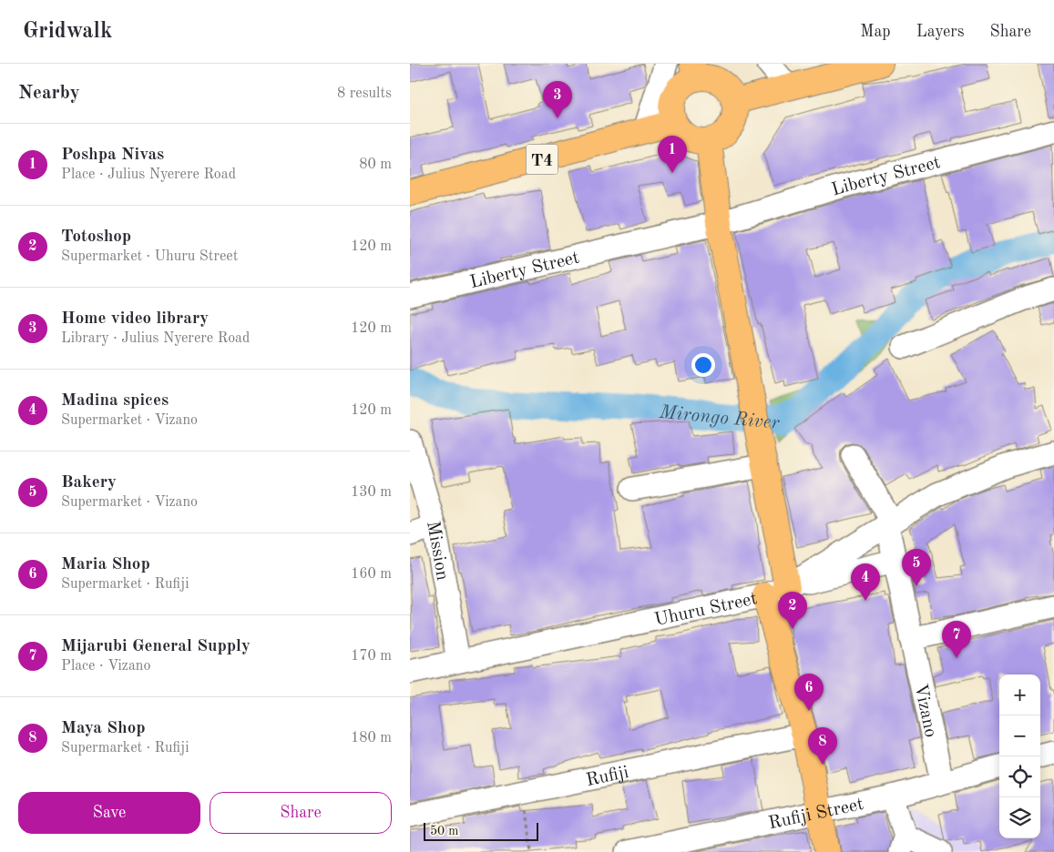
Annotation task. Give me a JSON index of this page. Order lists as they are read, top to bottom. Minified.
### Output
{"streets":{"main road":["T4"],"street":["Liberty Street","Mission","Uhuru Street","Vizano","Rufiji","Rufiji Street"]},"crossings":[["Mission","Uhuru Street"],["Uhuru Street","Vizano"],["Vizano","Rufiji Street"]],"water":["Mirongo River"],"scale_bar":"50 m","page":{"header":"Gridwalk","nav":["Map","Layers","Share"],"heading":["Nearby","8 results"],"pins":["3","1","5","4","2","7","6","8"],"list":[{"mark":"1","name":"Poshpa Nivas","note":"Place · Julius Nyerere Road","value":"80 m"},{"mark":"2","name":"Totoshop","note":"Supermarket · Uhuru Street","value":"120 m"},{"mark":"3","name":"Home video library","note":"Library · Julius Nyerere Road","value":"120 m"},{"mark":"4","name":"Madina spices","note":"Supermarket · Vizano","value":"120 m"},{"mark":"5","name":"Bakery","note":"Supermarket · Vizano","value":"130 m"},{"mark":"6","name":"Maria Shop","note":"Supermarket · Rufiji","value":"160 m"},{"mark":"7","name":"Mijarubi General Supply","note":"Place · Vizano","value":"170 m"},{"mark":"8","name":"Maya Shop","note":"Supermarket · Rufiji","value":"180 m"}],"map_buttons":["+","−"],"buttons":["Save","Share"],"scale":"50 m"}}
